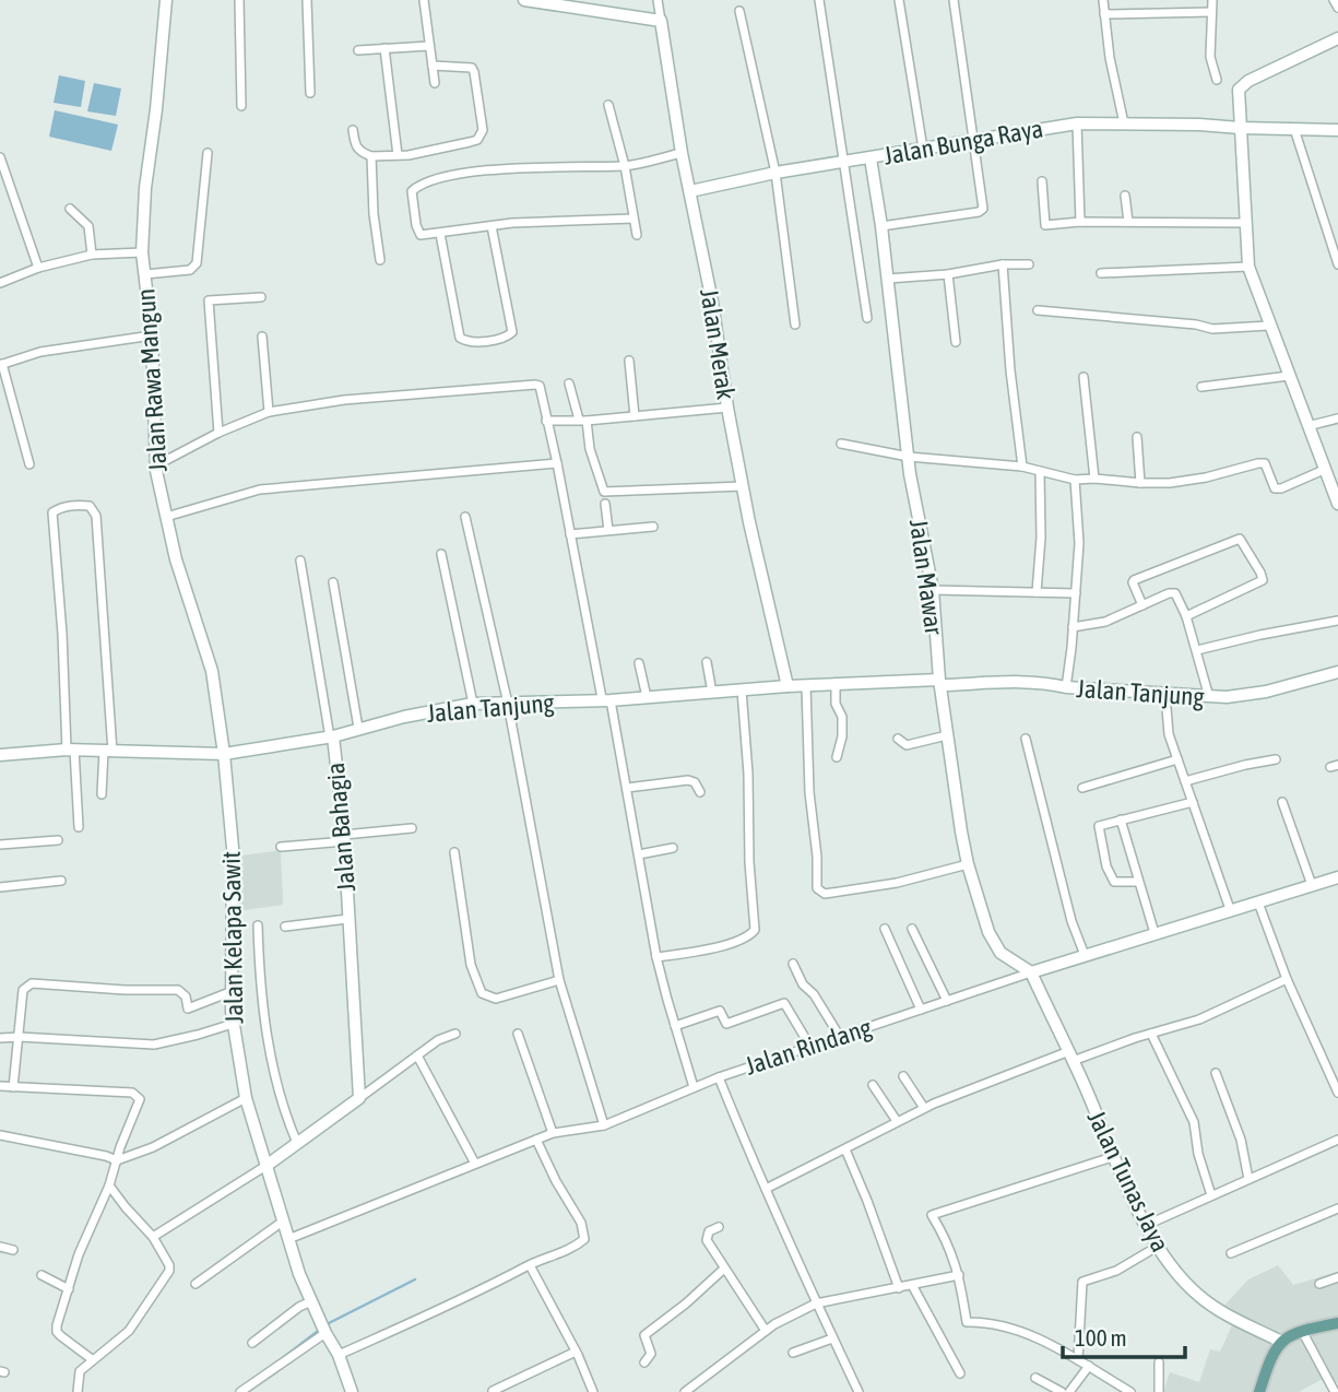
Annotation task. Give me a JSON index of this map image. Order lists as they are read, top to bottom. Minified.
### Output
{"streets":{"street":["Jalan Bunga Raya","Jalan Merak","Jalan Rawa Mangun","Jalan Mawar","Jalan Tanjung","Jalan Bahagia","Jalan Kelapa Sawit","Jalan Rindang","Jalan Tunas Jaya"]},"crossings":[["Jalan Bunga Raya","Jalan Merak"],["Jalan Bunga Raya","Jalan Mawar"],["Jalan Merak","Jalan Tanjung"],["Jalan Rawa Mangun","Jalan Tanjung"],["Jalan Rawa Mangun","Jalan Kelapa Sawit"],["Jalan Mawar","Jalan Tanjung"],["Jalan Mawar","Jalan Rindang"],["Jalan Mawar","Jalan Tunas Jaya"],["Jalan Tanjung","Jalan Bahagia"],["Jalan Tanjung","Jalan Kelapa Sawit"],["Jalan Kelapa Sawit","Jalan Rindang"],["Jalan Rindang","Jalan Tunas Jaya"]],"scale_bar":"100 m"}
